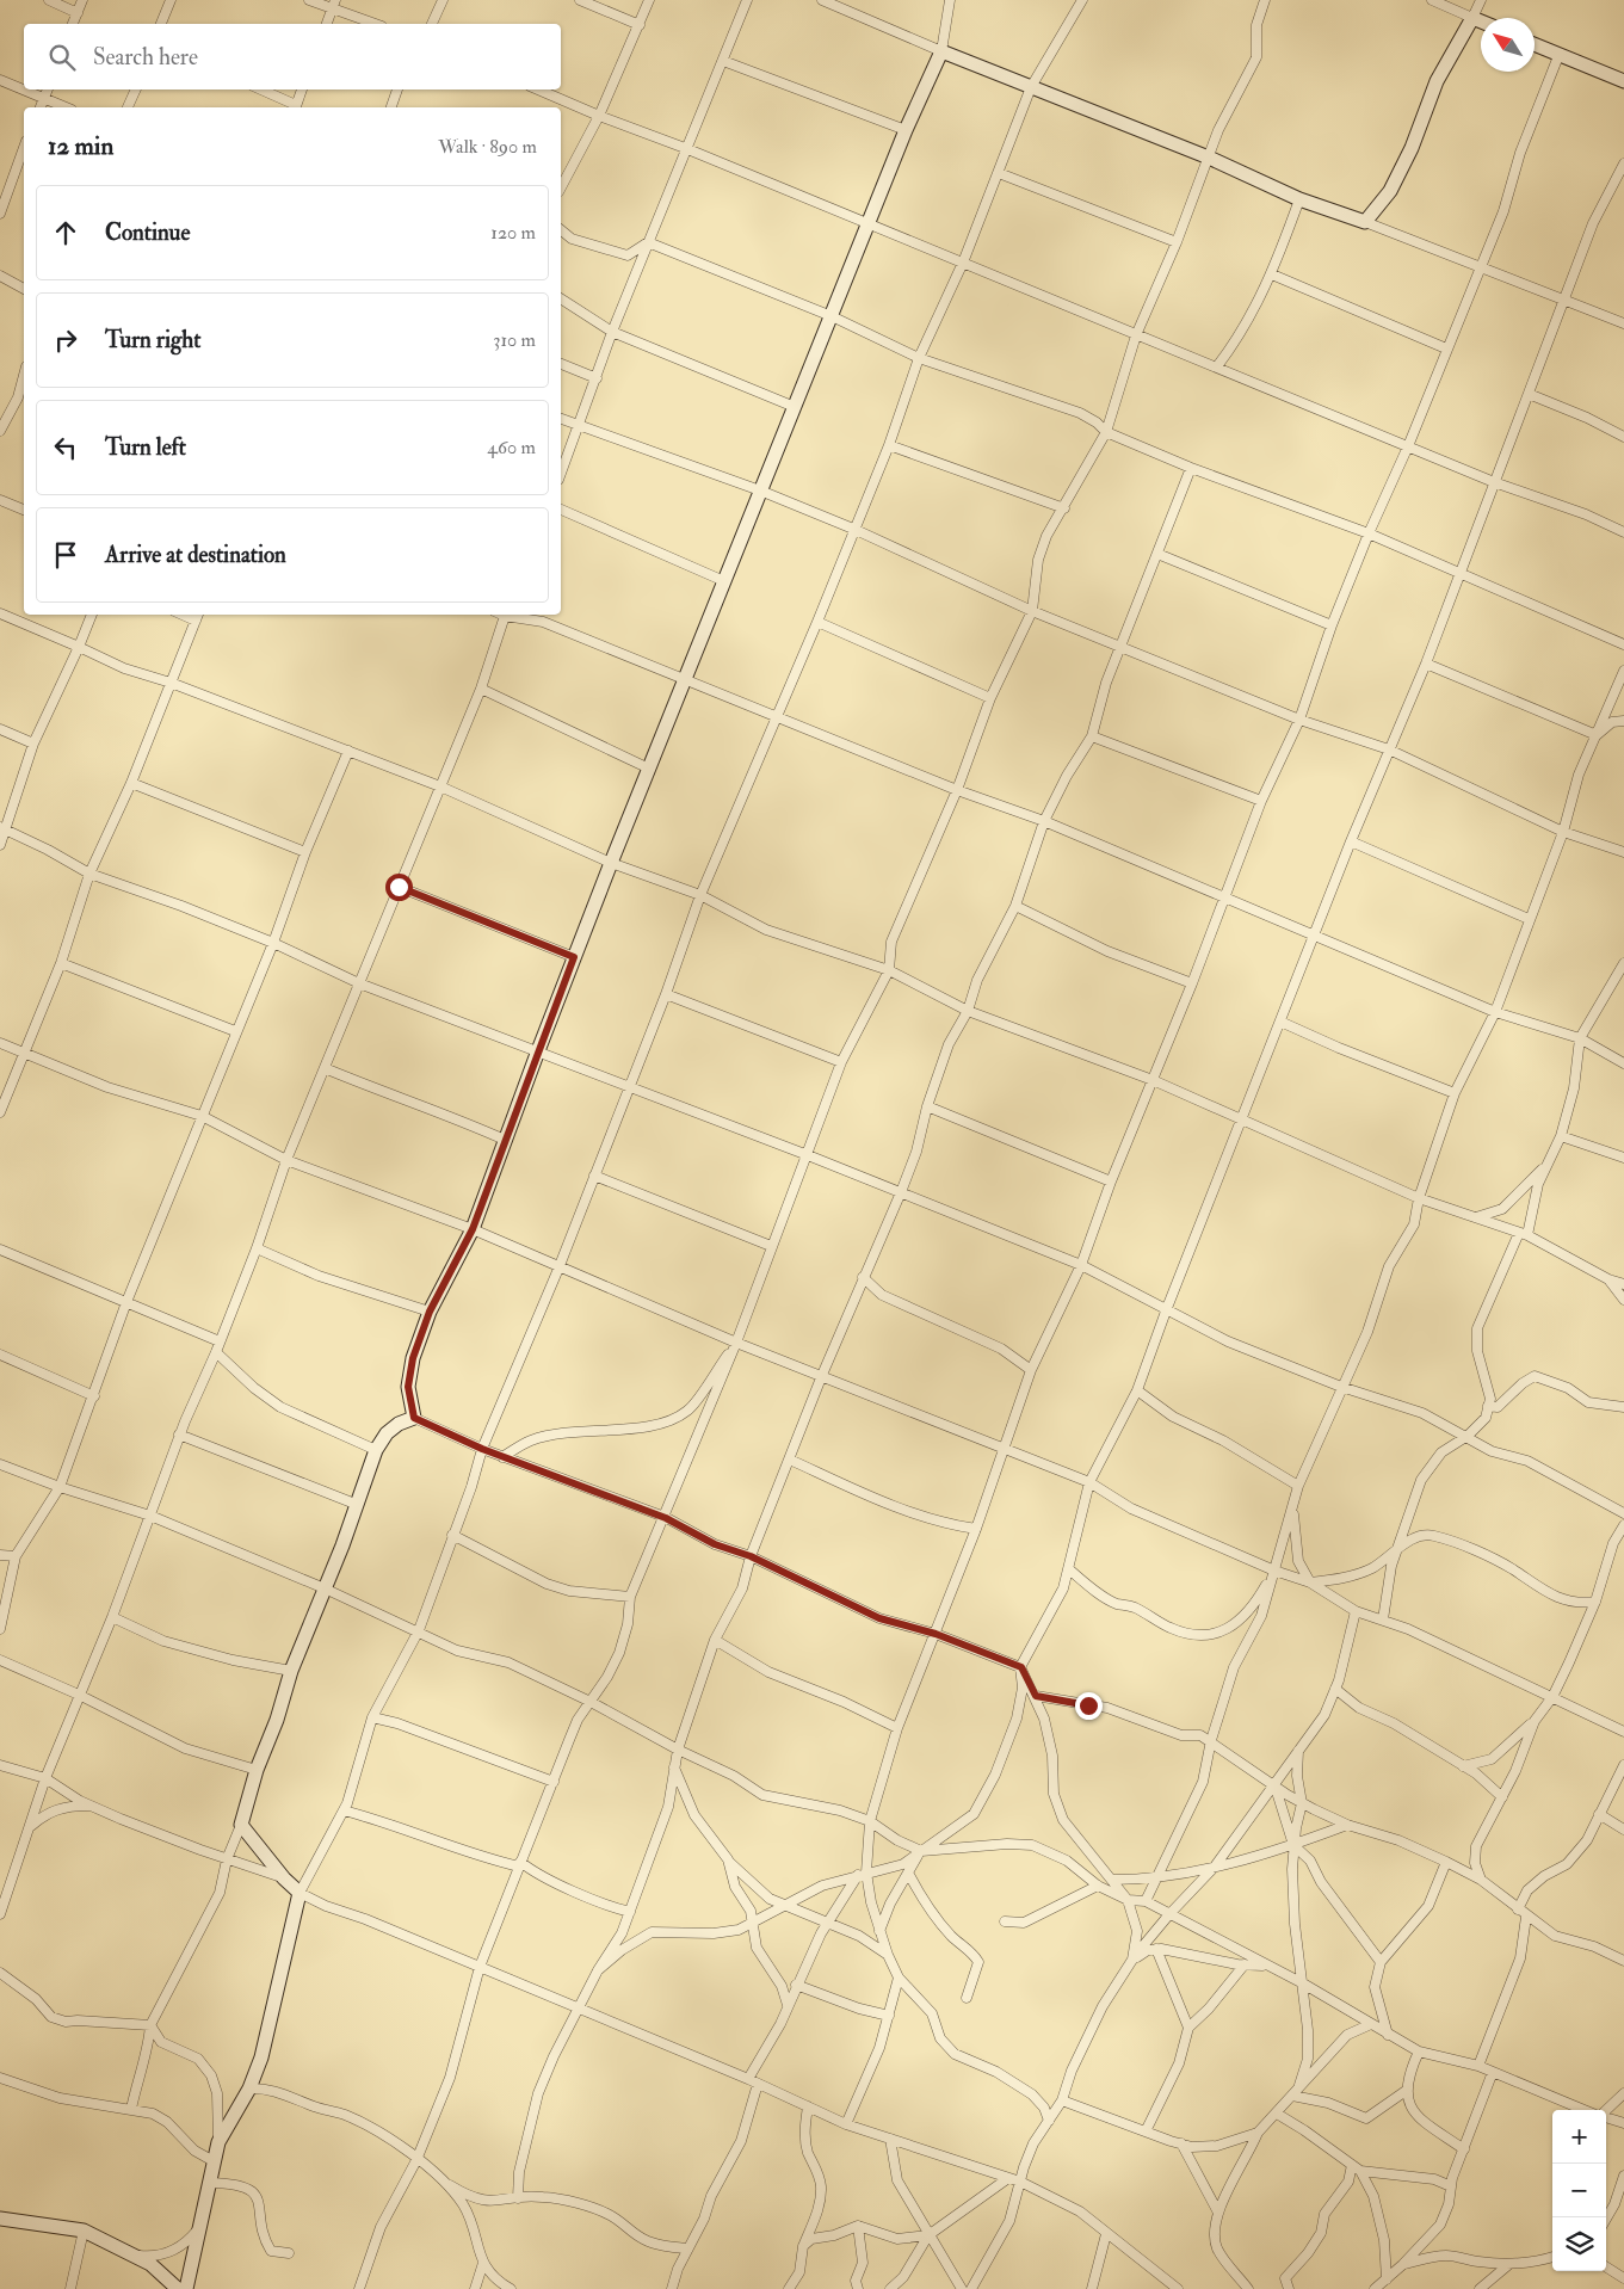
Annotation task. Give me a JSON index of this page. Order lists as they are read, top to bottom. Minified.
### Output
{"north":"top left","page":{"search":"Search here","heading":["12 min","Walk · 890 m"],"list":[["Continue","120 m"],["Turn right","310 m"],["Turn left","460 m"],"Arrive at destination"],"map_buttons":["+","−"]}}
